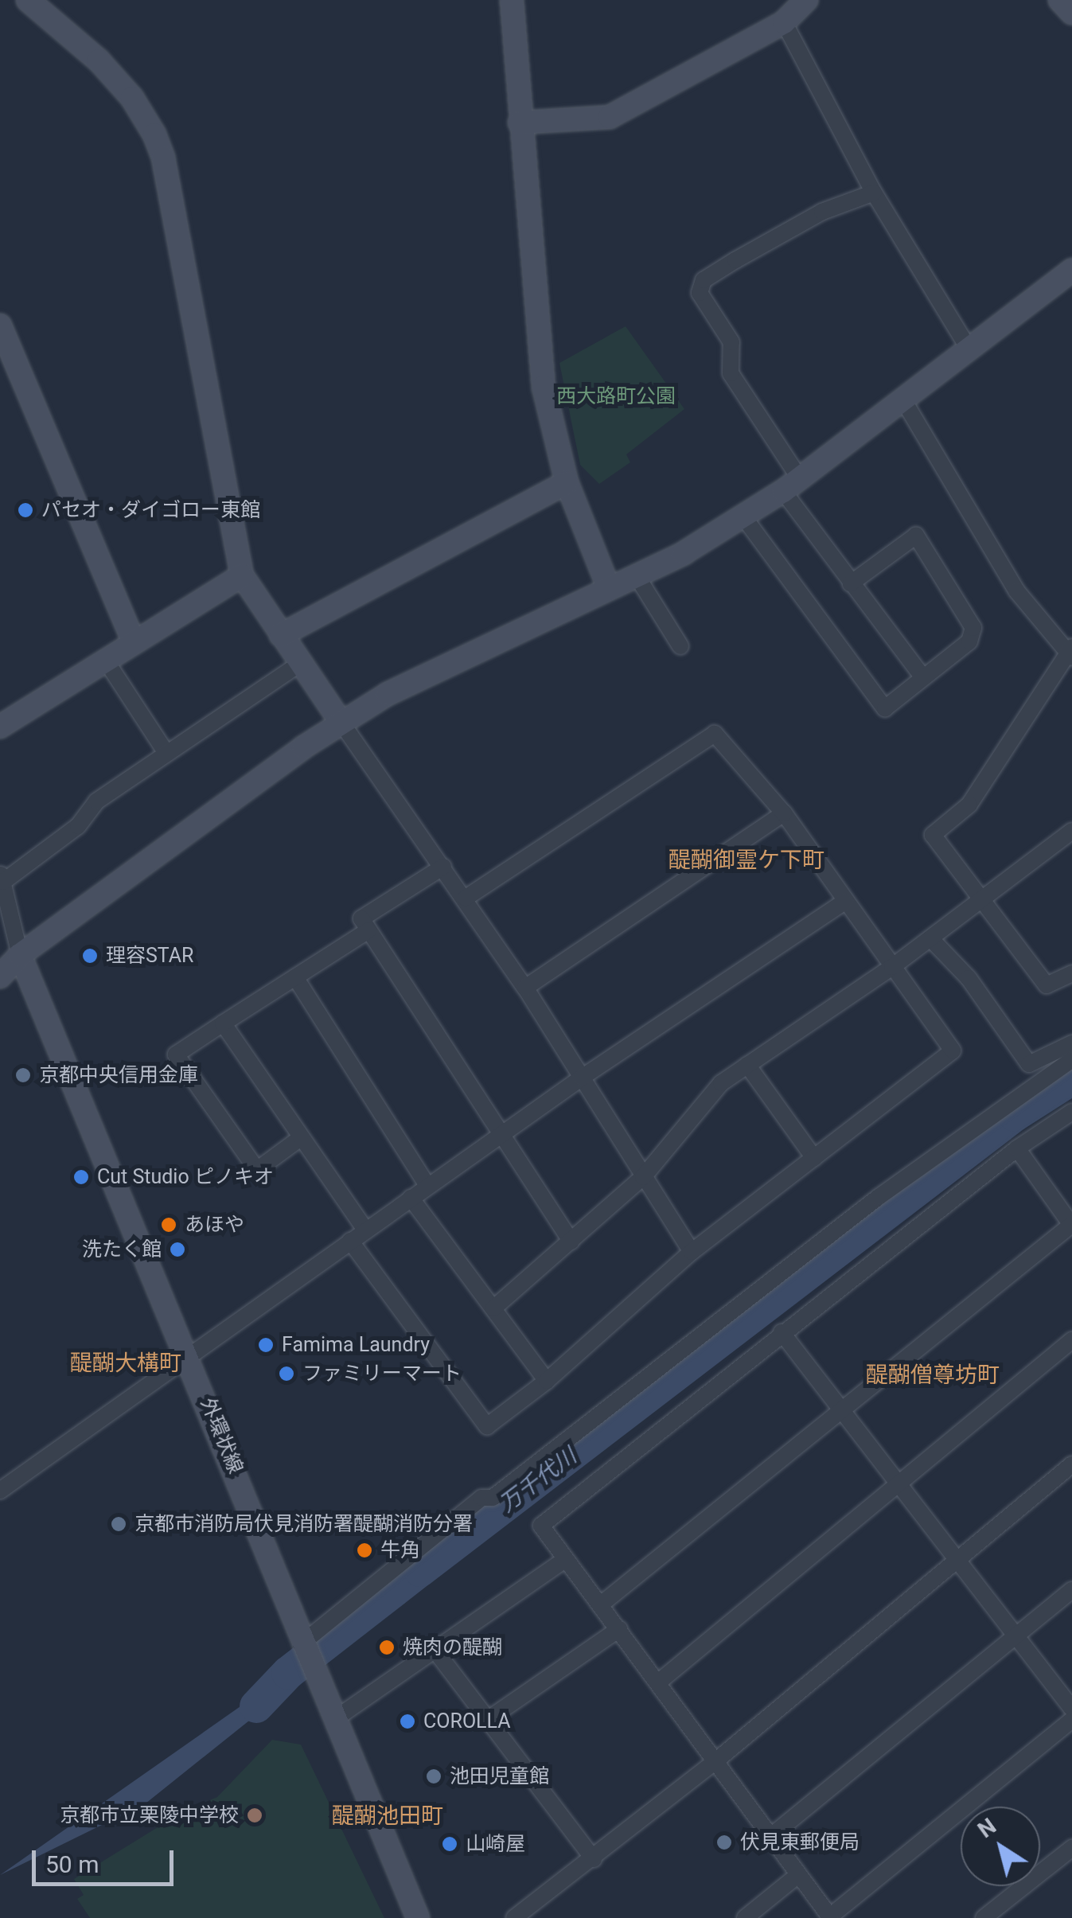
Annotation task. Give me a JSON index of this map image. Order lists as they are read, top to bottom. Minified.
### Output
{"streets":{"street":["外環状線"]},"districts":["醍醐御霊ケ下町","醍醐大構町","醍醐僧尊坊町","醍醐池田町"],"water":["万千代川"],"parks":["西大路町公園"],"places":["パセオ・ダイゴロー東館","理容STAR","京都中央信用金庫","Cut Studio ピノキオ","あほや","洗たく館","Famima Laundry","ファミリーマート","京都市消防局伏見消防署醍醐消防分署","牛角","焼肉の醍醐","COROLLA","池田児童館","京都市立栗陵中学校","伏見東郵便局","山崎屋"],"scale_bar":"50 m","north":"top left"}
